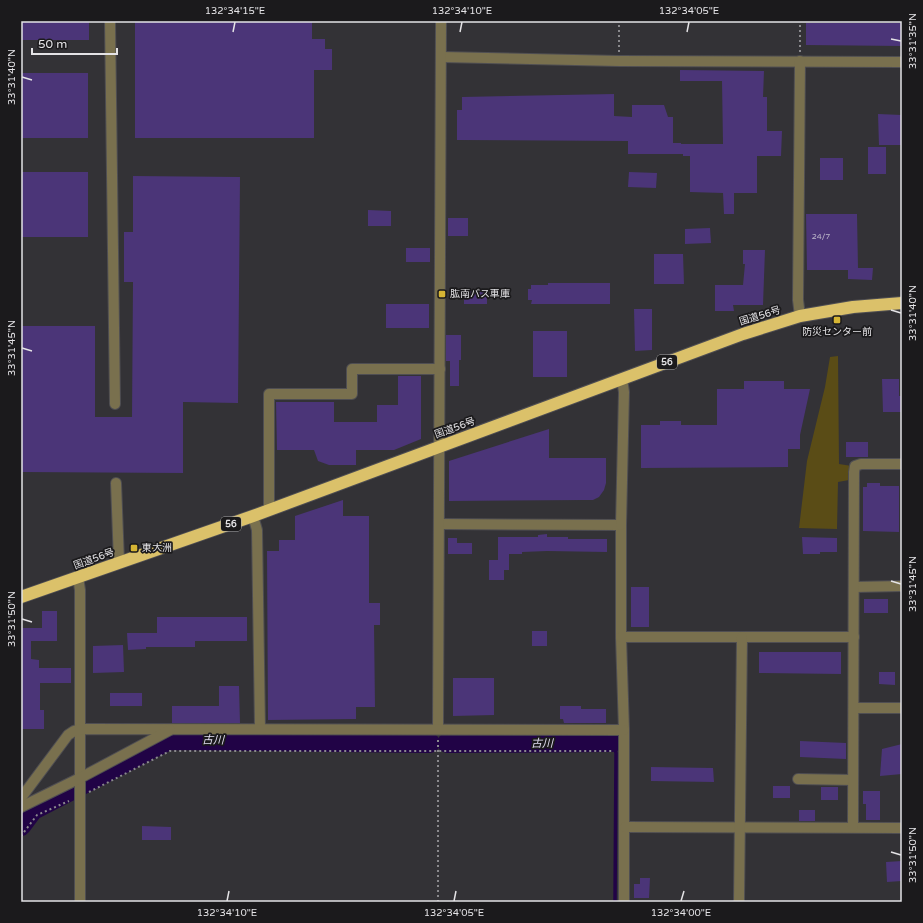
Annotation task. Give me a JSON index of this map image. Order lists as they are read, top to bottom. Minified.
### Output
{"streets":{"highway":["国道56号","56"]},"water":["古川"],"places":{"transit":["肱南バス車庫","防災センター前","東大洲"]},"house_numbers":["24/7"],"scale_bar":"50 m","coordinates":["132°34'15\"E","132°34'10\"E","132°34'05\"E","33°31'35\"N","33°31'40\"N","33°31'45\"N","33°31'50\"N","132°34'00\"E"]}
